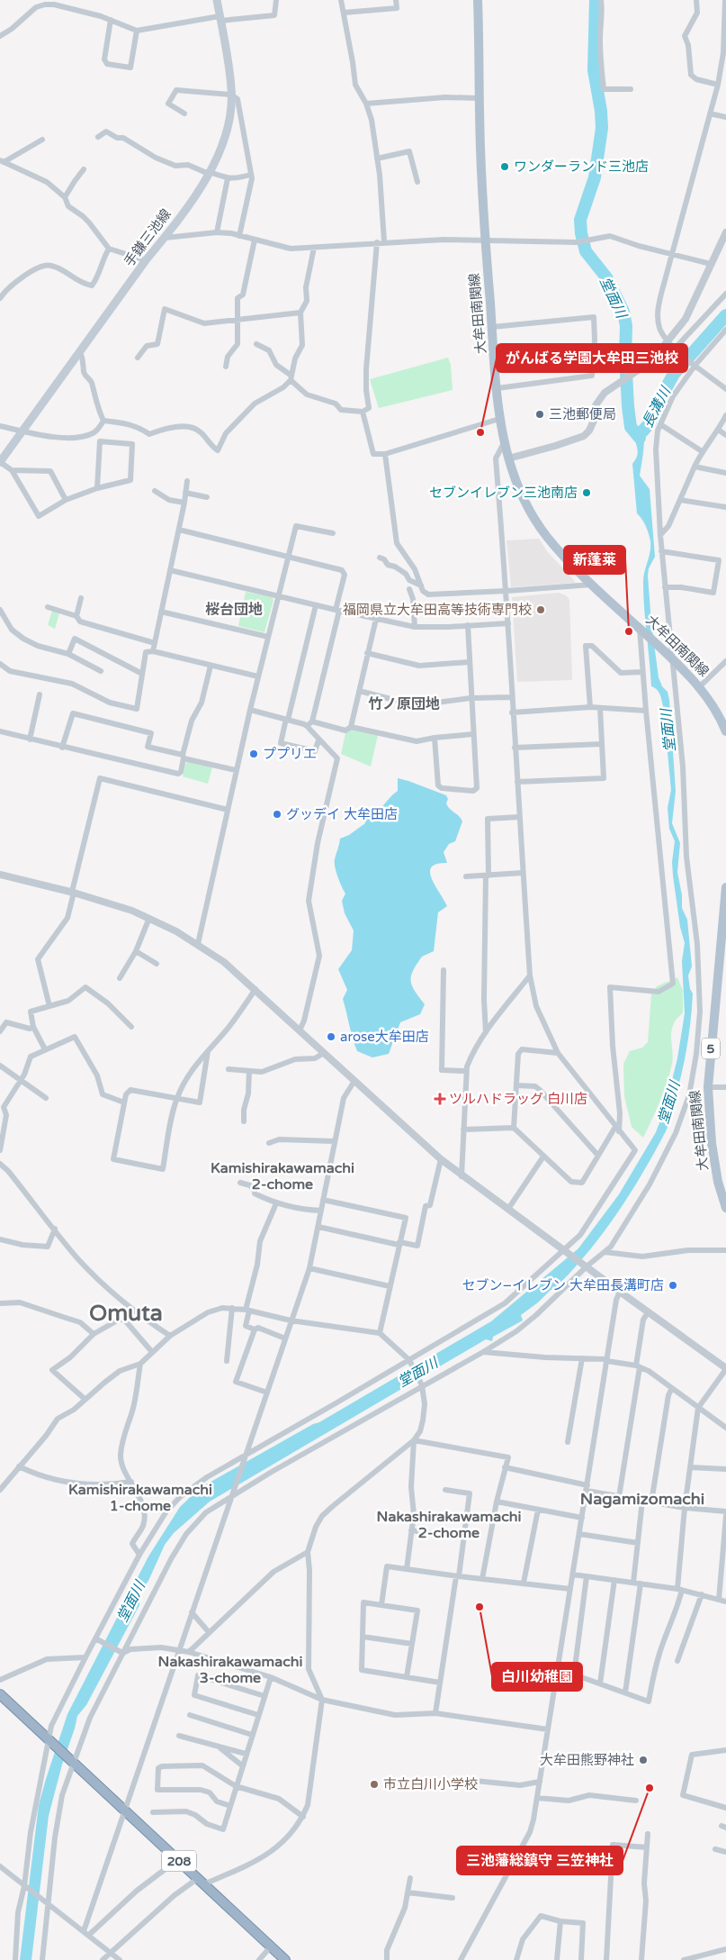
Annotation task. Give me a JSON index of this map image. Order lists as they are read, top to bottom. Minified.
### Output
{"streets":{"highway":["208"],"main road":["手鎌三池線","大牟田南関線","5"]},"districts":["桜台団地","竹ノ原団地","Kamishirakawamachi 2-chome","Omuta","Kamishirakawamachi 1-chome","Nagamizomachi","Nakashirakawamachi 2-chome","Nakashirakawamachi 3-chome"],"water":["堂面川","長溝川"],"places":{"other":["ワンダーランド三池店","三池郵便局","がんばる学園大牟田三池校","セブンイレブン三池南店","福岡県立大牟田高等技術専門校","新蓬莱","ププリエ","グッデイ 大牟田店","arose大牟田店","セブン−イレブン 大牟田長溝町店","白川幼稚園","大牟田熊野神社","市立白川小学校","三池藩総鎮守 三笠神社"],"health":["ツルハドラッグ 白川店"]}}
